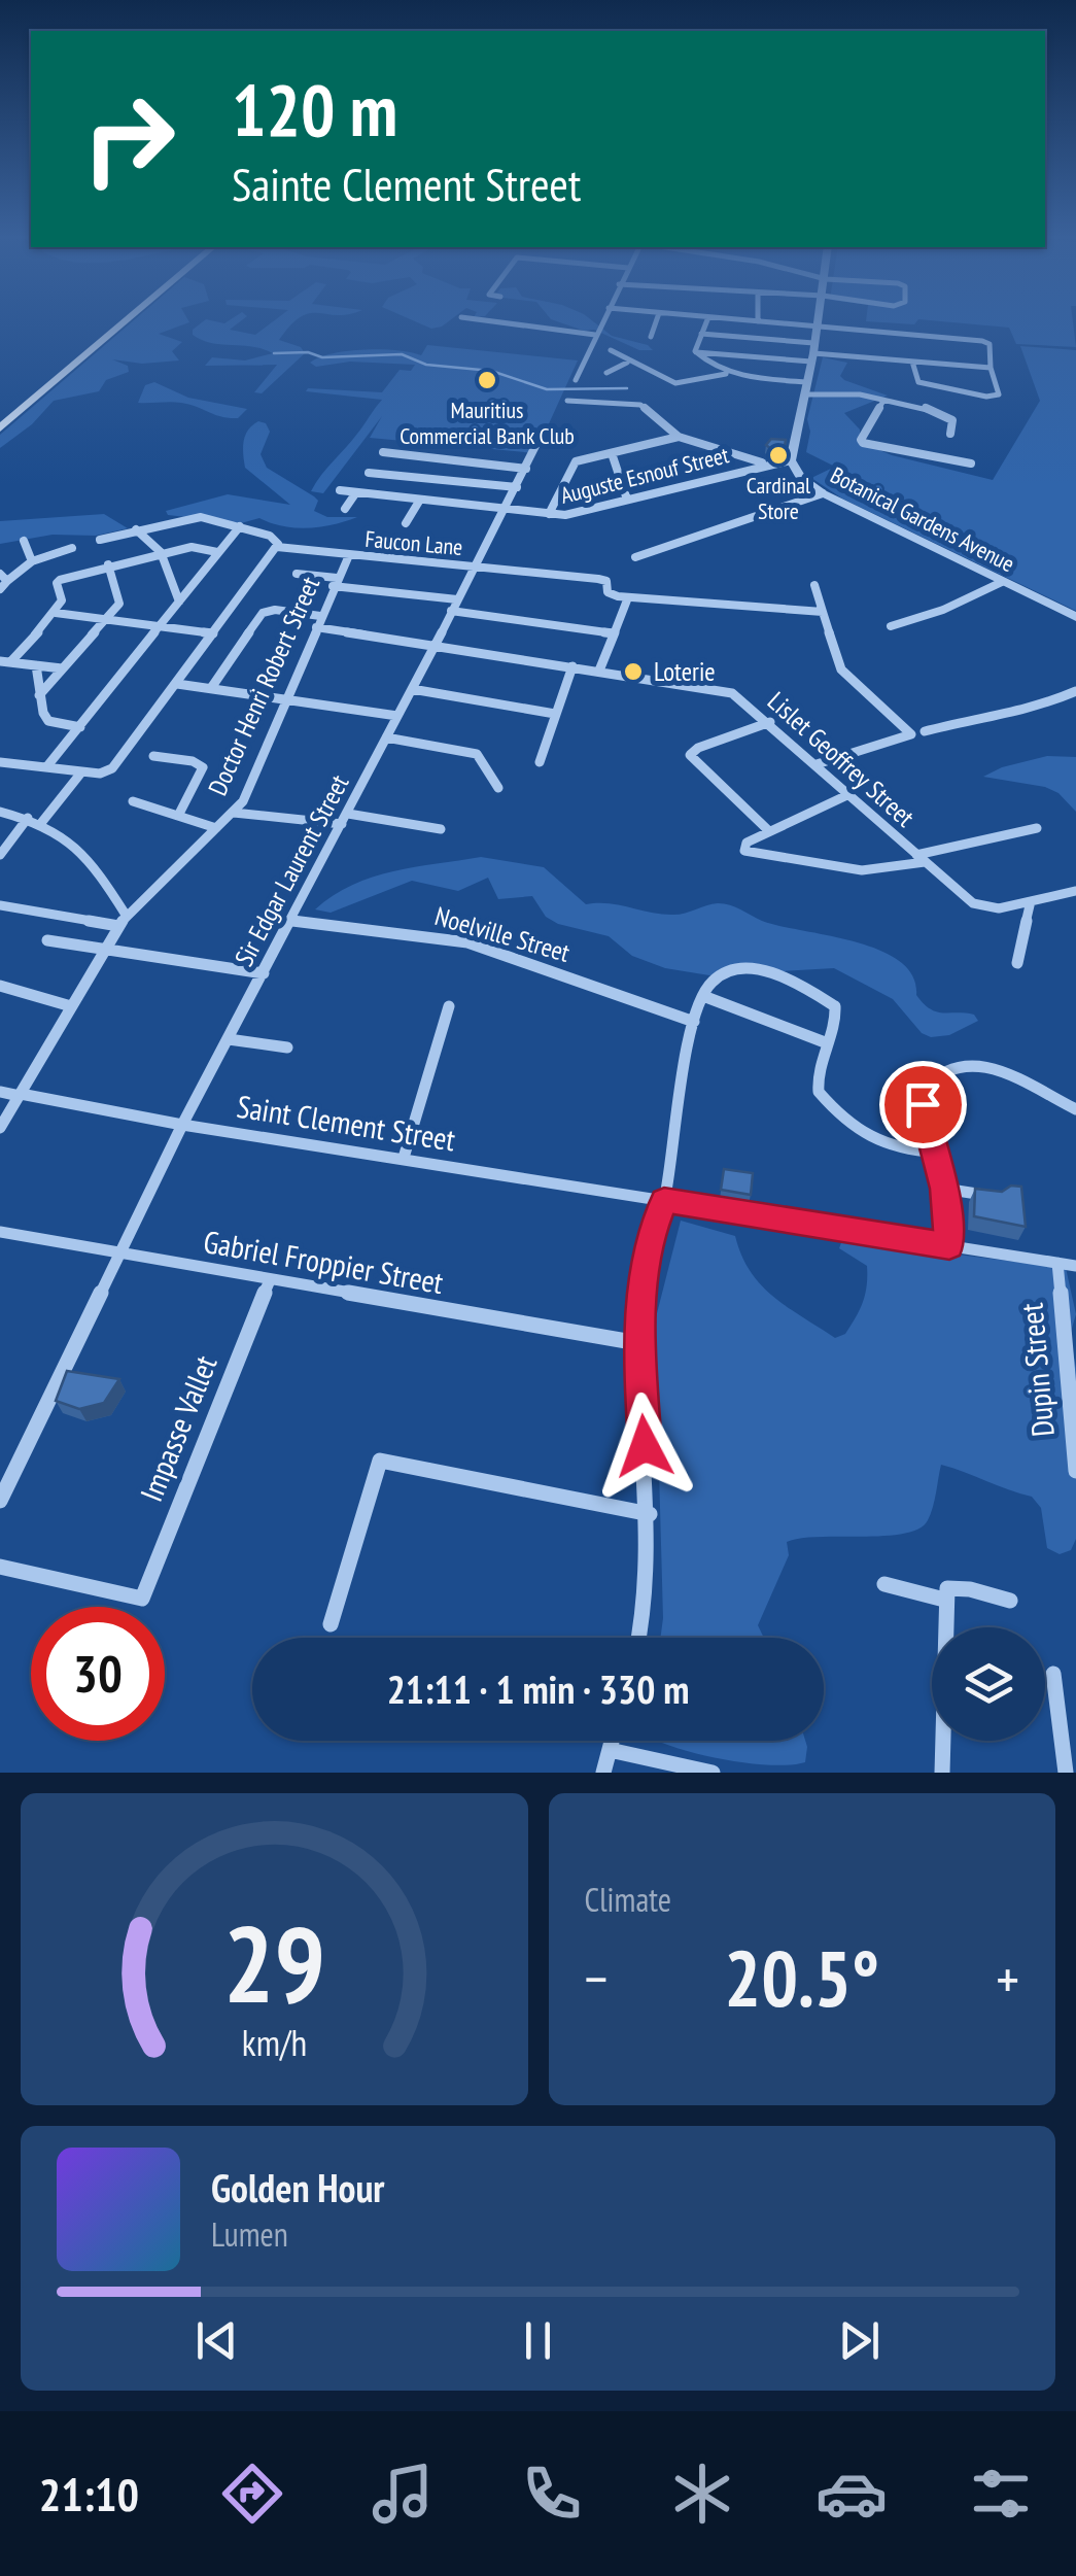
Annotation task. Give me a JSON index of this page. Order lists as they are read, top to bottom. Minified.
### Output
{"streets":{"street":["Auguste Esnouf Street","Botanical Gardens Avenue","Faucon Lane","Doctor Henri Robert Street","Lislet Geoffrey Street","Sir Edgar Laurent Street","Noelville Street","Saint Clement Street","Gabriel Froppier Street","Dupin Street","Impasse Vallet"]},"crossings":[["Auguste Esnouf Street","Botanical Gardens Avenue"],["Auguste Esnouf Street","Sir Edgar Laurent Street"],["Faucon Lane","Doctor Henri Robert Street"],["Faucon Lane","Sir Edgar Laurent Street"],["Doctor Henri Robert Street","Lislet Geoffrey Street"],["Doctor Henri Robert Street","Saint Clement Street"],["Lislet Geoffrey Street","Sir Edgar Laurent Street"],["Sir Edgar Laurent Street","Noelville Street"],["Sir Edgar Laurent Street","Saint Clement Street"],["Sir Edgar Laurent Street","Gabriel Froppier Street"],["Saint Clement Street","Dupin Street"],["Gabriel Froppier Street","Impasse Vallet"]],"places":["Mauritius Commercial Bank Club","Cardinal Store","Loterie"],"page":{"turn":["120 m","Sainte Clement Street"],"limit":"30","trip":"21:11 · 1 min · 330 m","tile":"Climate","heat":["−","20.5°","+"],"song":["Golden Hour","Lumen"],"tabs":"21:10","gauge":["29","km/h"]}}
